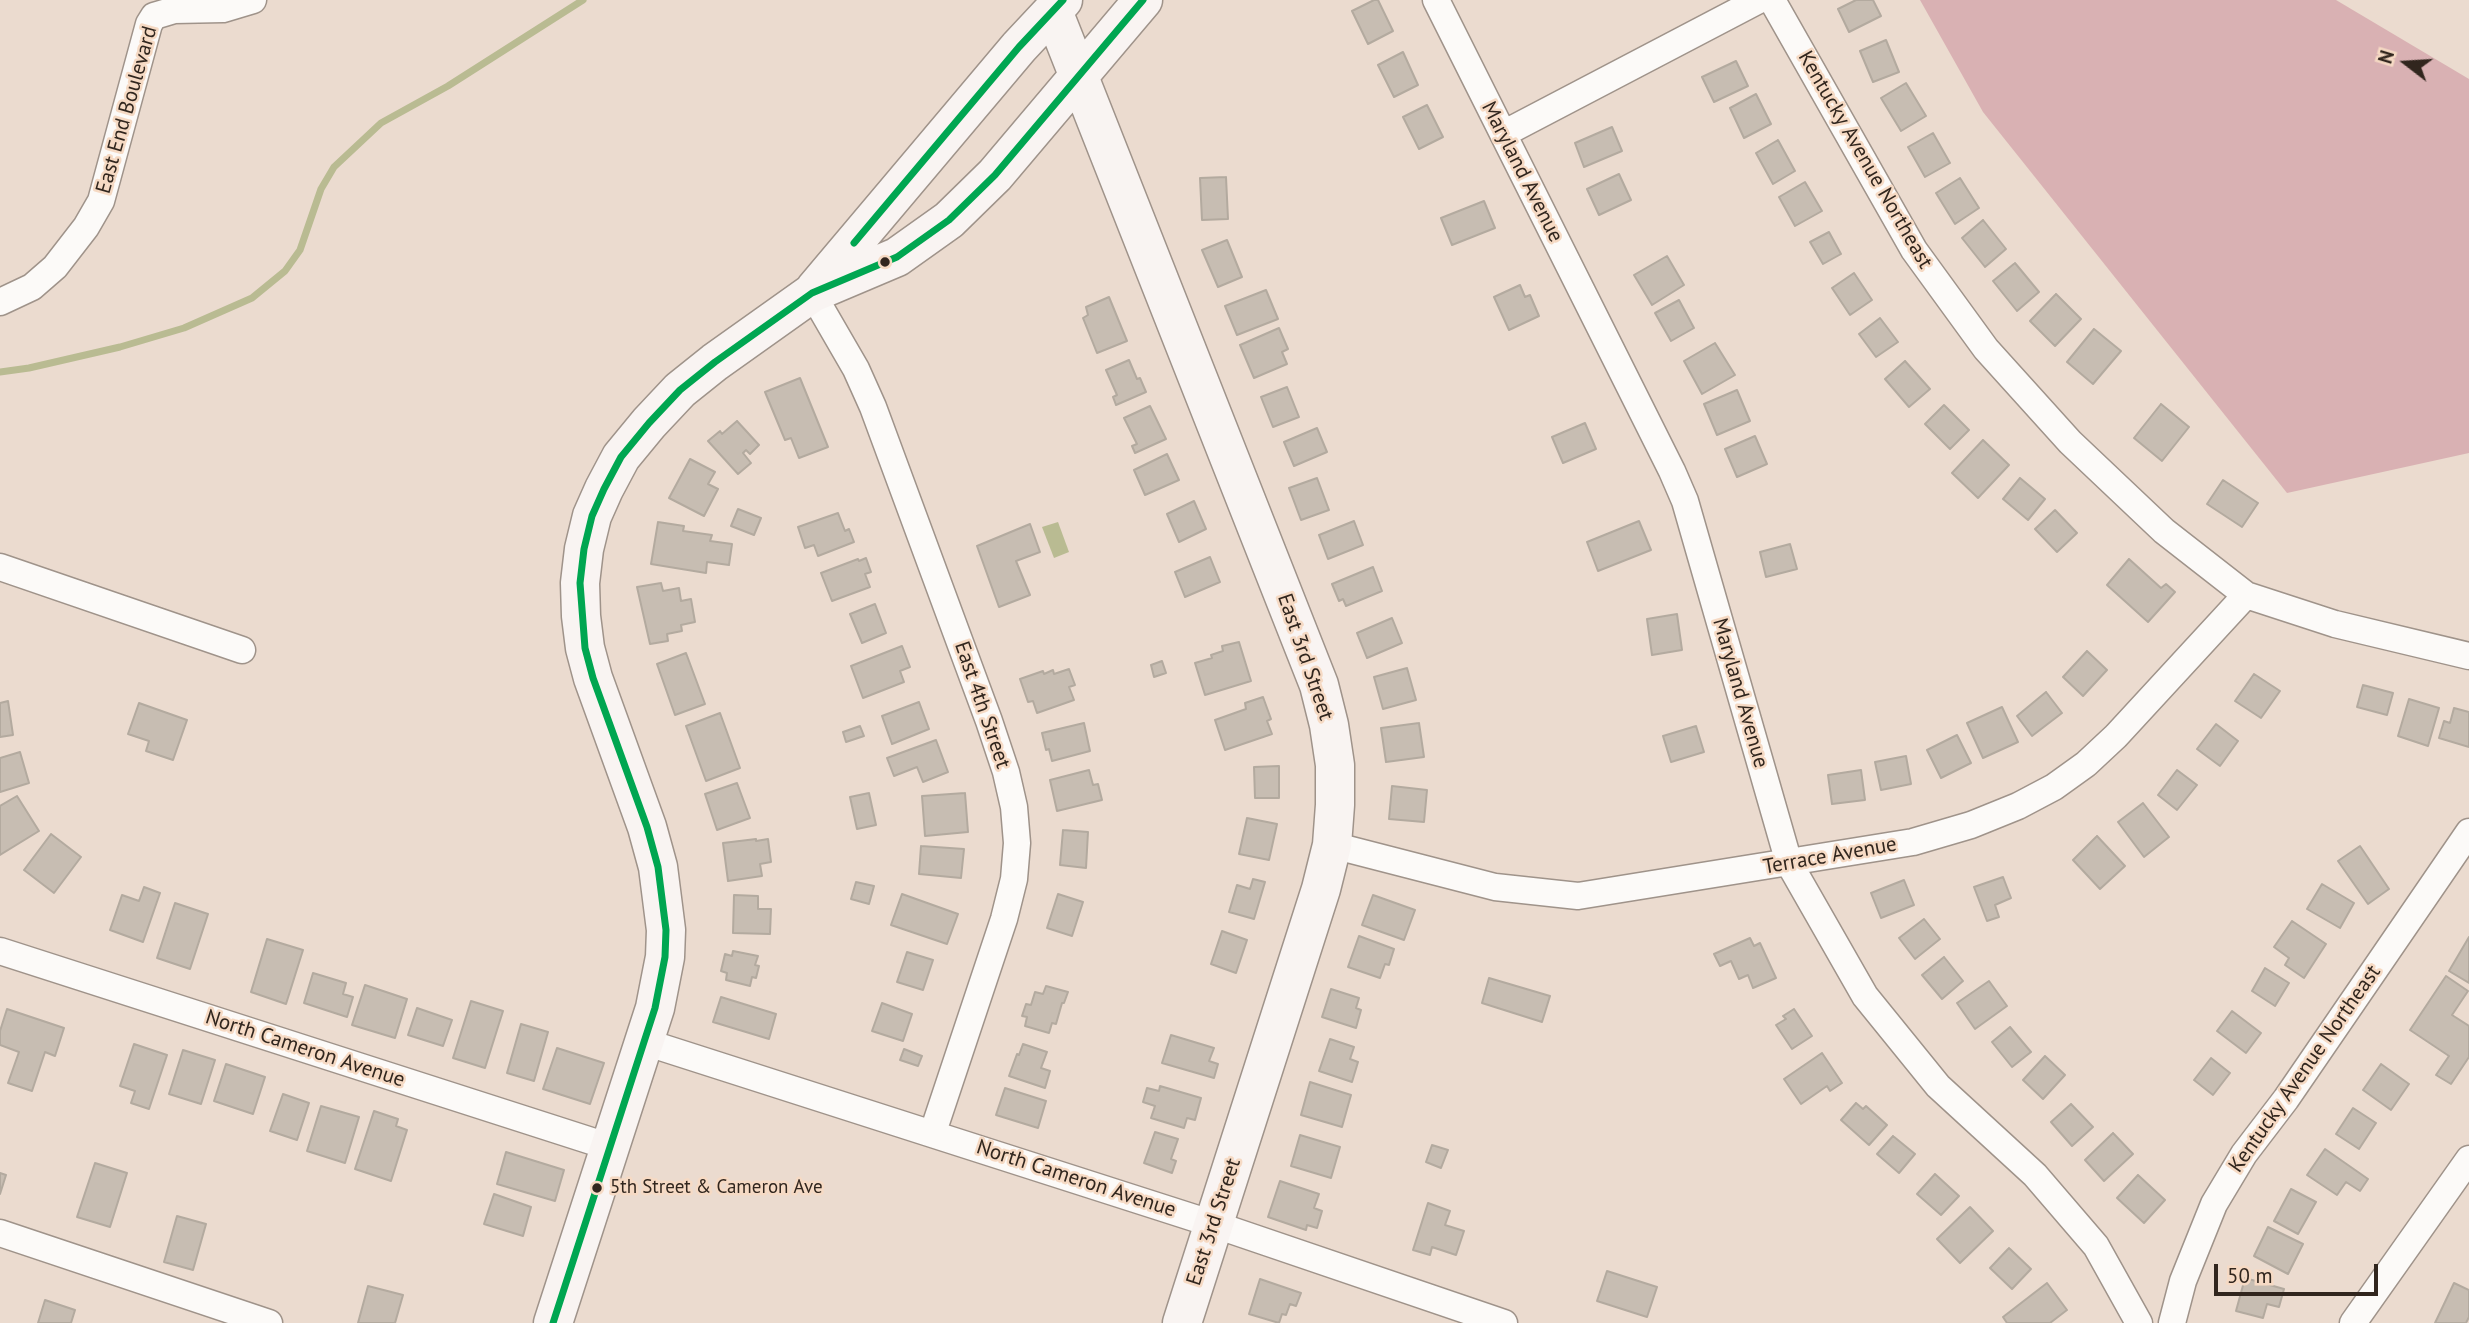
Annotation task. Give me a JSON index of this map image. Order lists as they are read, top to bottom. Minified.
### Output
{"streets":{"main road":["East 3rd Street"],"street":["East End Boulevard","Kentucky Avenue Northeast","Maryland Avenue","East 4th Street","Terrace Avenue","North Cameron Avenue"]},"crossings":[["Kentucky Avenue Northeast","Terrace Avenue"],["Maryland Avenue","Terrace Avenue"],["East 3rd Street","Terrace Avenue"],["East 3rd Street","North Cameron Avenue"],["East 4th Street","North Cameron Avenue"]],"places":["5th Street & Cameron Ave"],"scale_bar":"50 m","north":"left"}
